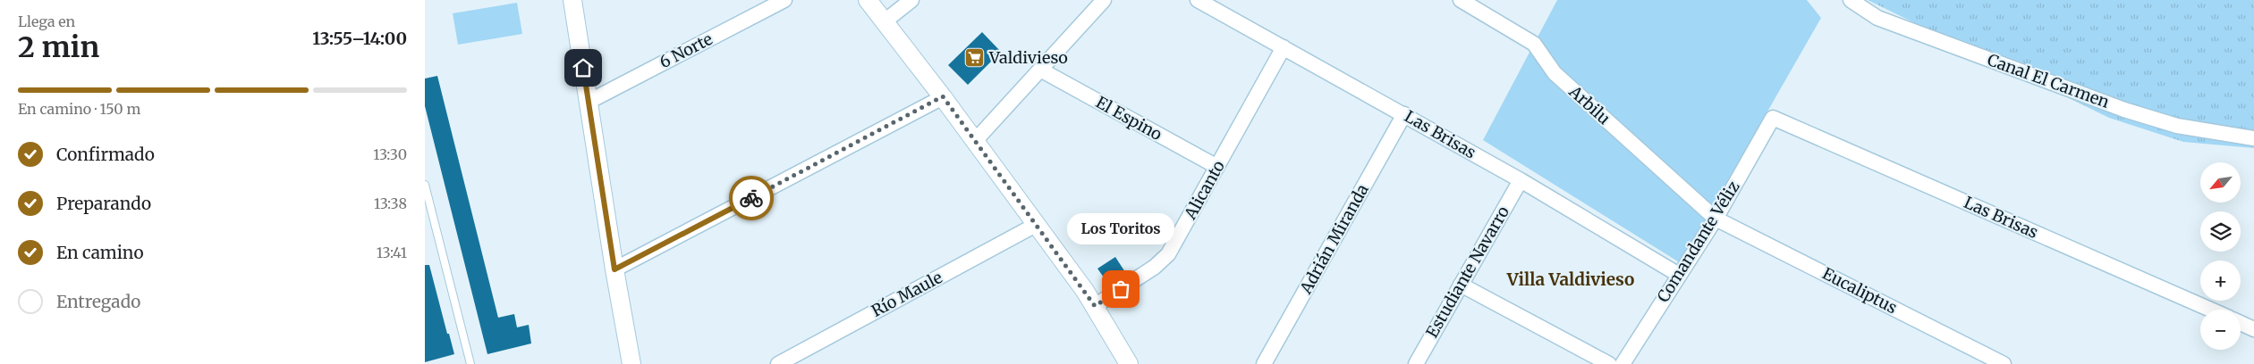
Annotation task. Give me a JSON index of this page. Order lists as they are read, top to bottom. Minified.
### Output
{"streets":{"street":["6 Norte","Canal El Carmen","Arbilu","El Espino","Las Brisas","Alicanto","Adrián Miranda","Comandante Véliz","Estudiante Navarro","Eucaliptus","Río Maule"]},"crossings":[["Arbilu","Comandante Véliz"],["Arbilu","Eucaliptus"],["El Espino","Alicanto"],["Las Brisas","Alicanto"],["Las Brisas","Adrián Miranda"],["Las Brisas","Comandante Véliz"],["Las Brisas","Estudiante Navarro"],["Comandante Véliz","Eucaliptus"]],"districts":["Villa Valdivieso"],"places":{"supermarket":["Valdivieso"],"other":["Los Toritos"]},"north":"bottom left","page":{"heading":["2 min","Llega en","13:55–14:00"],"bar":"En camino · 150 m","list":[["Confirmado","13:30"],["Preparando","13:38"],["En camino","13:41"],"Entregado"],"map_buttons":["+","−"],"bubble":"Los Toritos"}}
